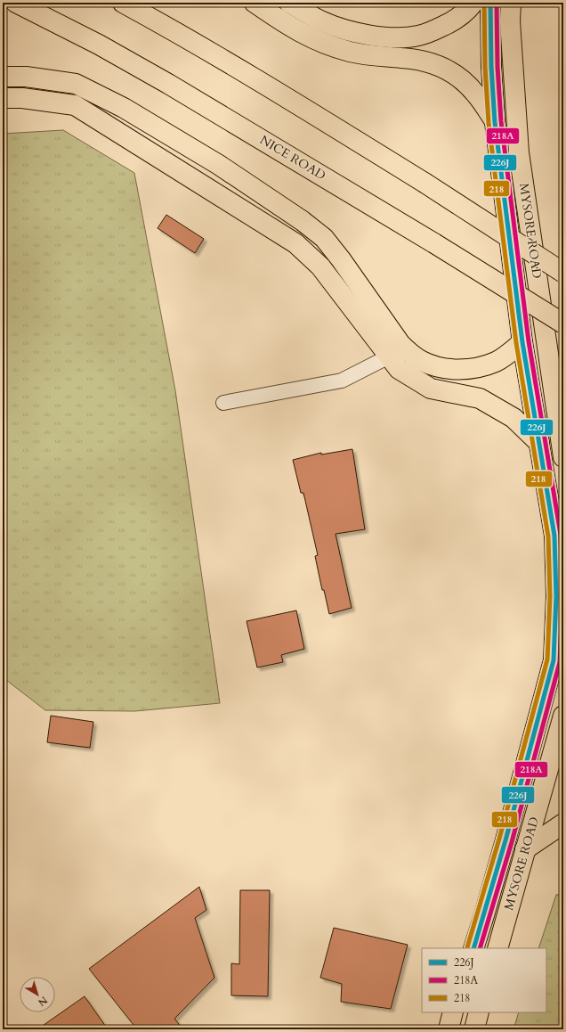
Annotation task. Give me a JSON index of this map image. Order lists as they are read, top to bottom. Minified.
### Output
{"streets":{"highway":["NICE ROAD","MYSORE ROAD"]},"lines":["transit line 226J","transit line 218A","transit line 218"],"legend":["226J","218A","218"],"north":"bottom right"}
